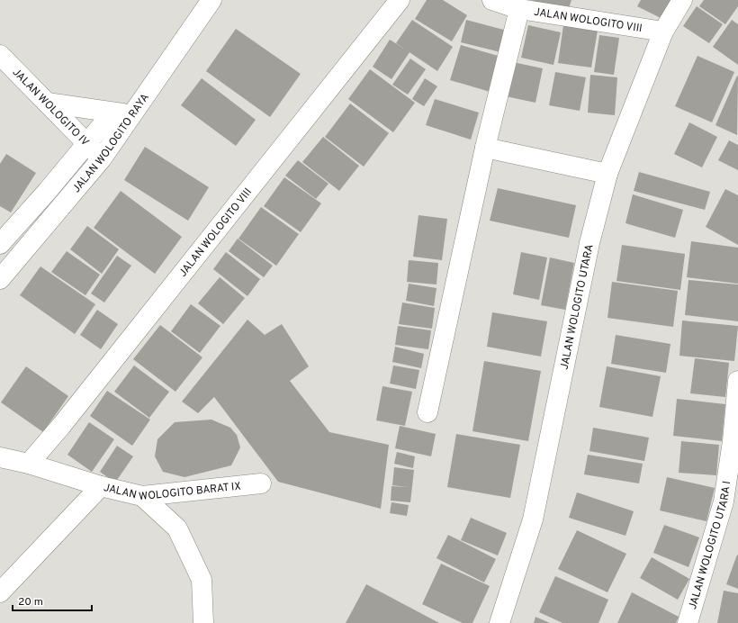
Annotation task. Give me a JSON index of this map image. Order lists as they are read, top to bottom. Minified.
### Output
{"streets":{"street":["JALAN WOLOGITO VIII","JALAN WOLOGITO IV","JALAN WOLOGITO RAYA","JALAN WOLOGITO UTARA","JALAN WOLOGITO BARAT IX","JALAN WOLOGITO UTARA I"]},"crossings":[["JALAN WOLOGITO VIII","JALAN WOLOGITO UTARA"],["JALAN WOLOGITO IV","JALAN WOLOGITO RAYA"]],"scale_bar":"20 m"}
